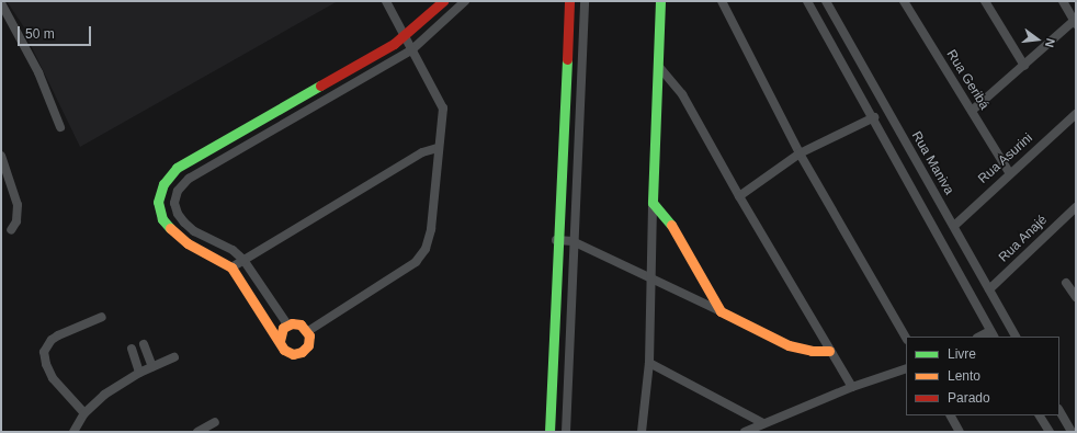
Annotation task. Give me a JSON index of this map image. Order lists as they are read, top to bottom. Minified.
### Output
{"streets":{"street":["Rua Geribá","Rua Asurini","Rua Maniva","Rua Anajé"]},"crossings":[["Rua Geribá","Rua Asurini"],["Rua Asurini","Rua Maniva"],["Rua Maniva","Rua Anajé"]],"legend":["Livre","Lento","Parado"],"scale_bar":"50 m","north":"right"}
